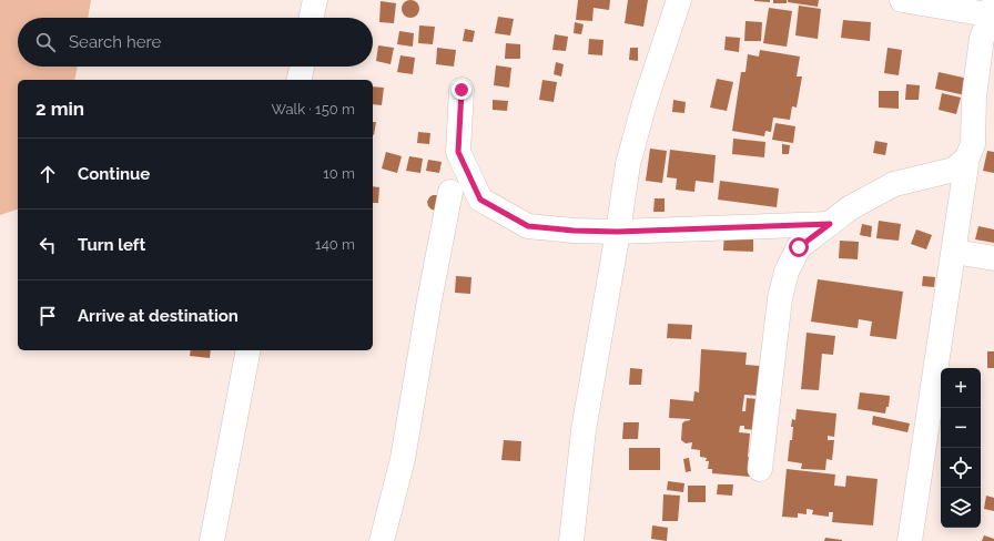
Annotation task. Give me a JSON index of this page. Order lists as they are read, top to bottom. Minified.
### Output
{"page":{"search":"Search here","heading":["2 min","Walk · 150 m"],"list":[["Continue","10 m"],["Turn left","140 m"],"Arrive at destination"],"map_buttons":["+","−"]}}
